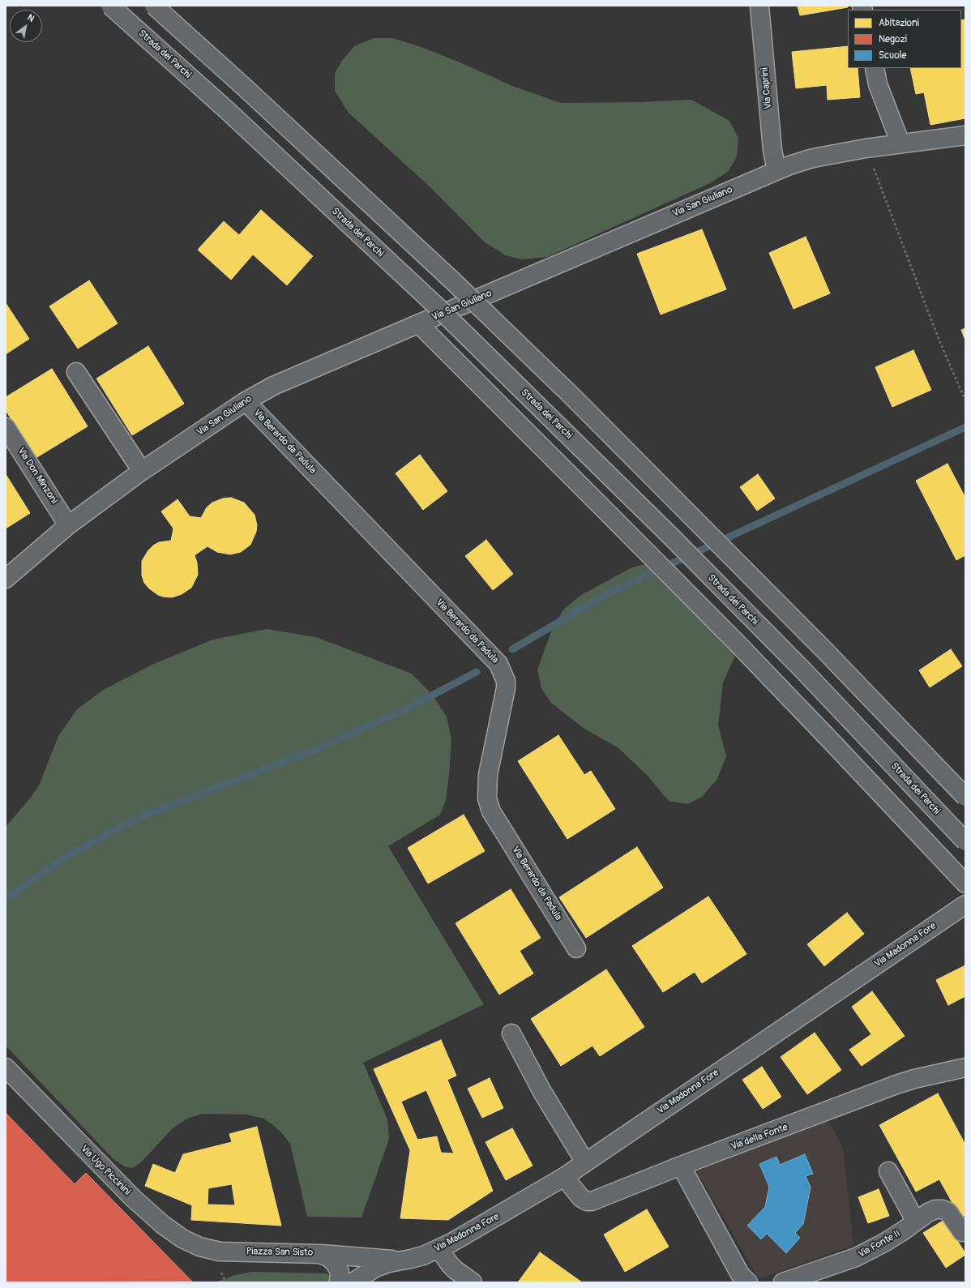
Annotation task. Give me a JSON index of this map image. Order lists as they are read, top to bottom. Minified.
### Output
{"streets":{"main road":["Strada dei Parchi","Via Caprini","Via San Giuliano","Via Berardo da Padula","Via Don Minzoni","Via Madonna Fore","Via della Fonte","Via Ugo Piccinini","Via Fonte II","Piazza San Sisto"]},"crossings":[["Via Caprini","Via San Giuliano"],["Via San Giuliano","Via Berardo da Padula"],["Via San Giuliano","Via Don Minzoni"],["Via Madonna Fore","Via della Fonte"],["Via Madonna Fore","Piazza San Sisto"],["Via Ugo Piccinini","Piazza San Sisto"]],"legend":["Abitazioni","Negozi","Scuole"],"north":"top right"}
